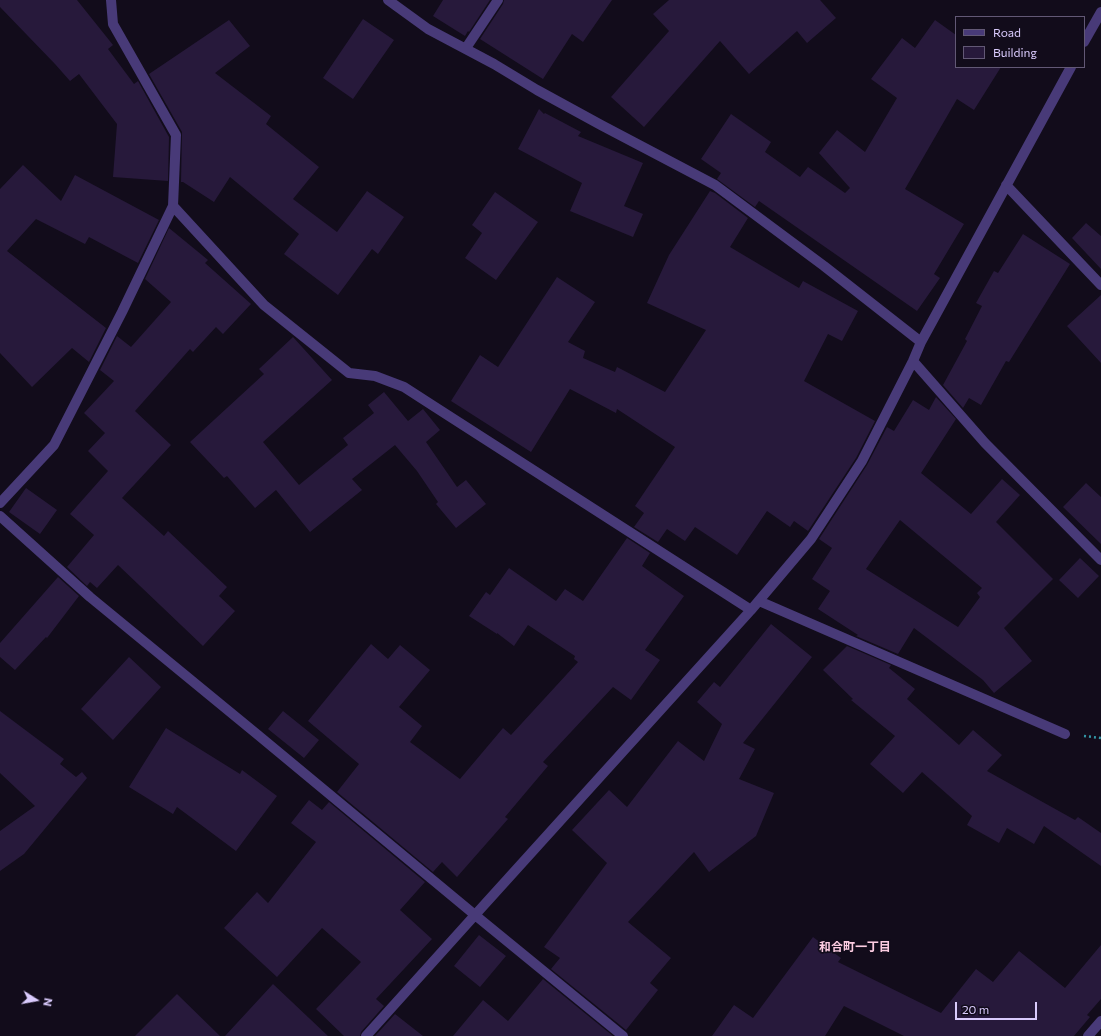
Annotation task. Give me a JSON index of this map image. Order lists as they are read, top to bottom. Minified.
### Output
{"districts":["和合町一丁目"],"legend":["Road","Building"],"scale_bar":"20 m","north":"right"}
